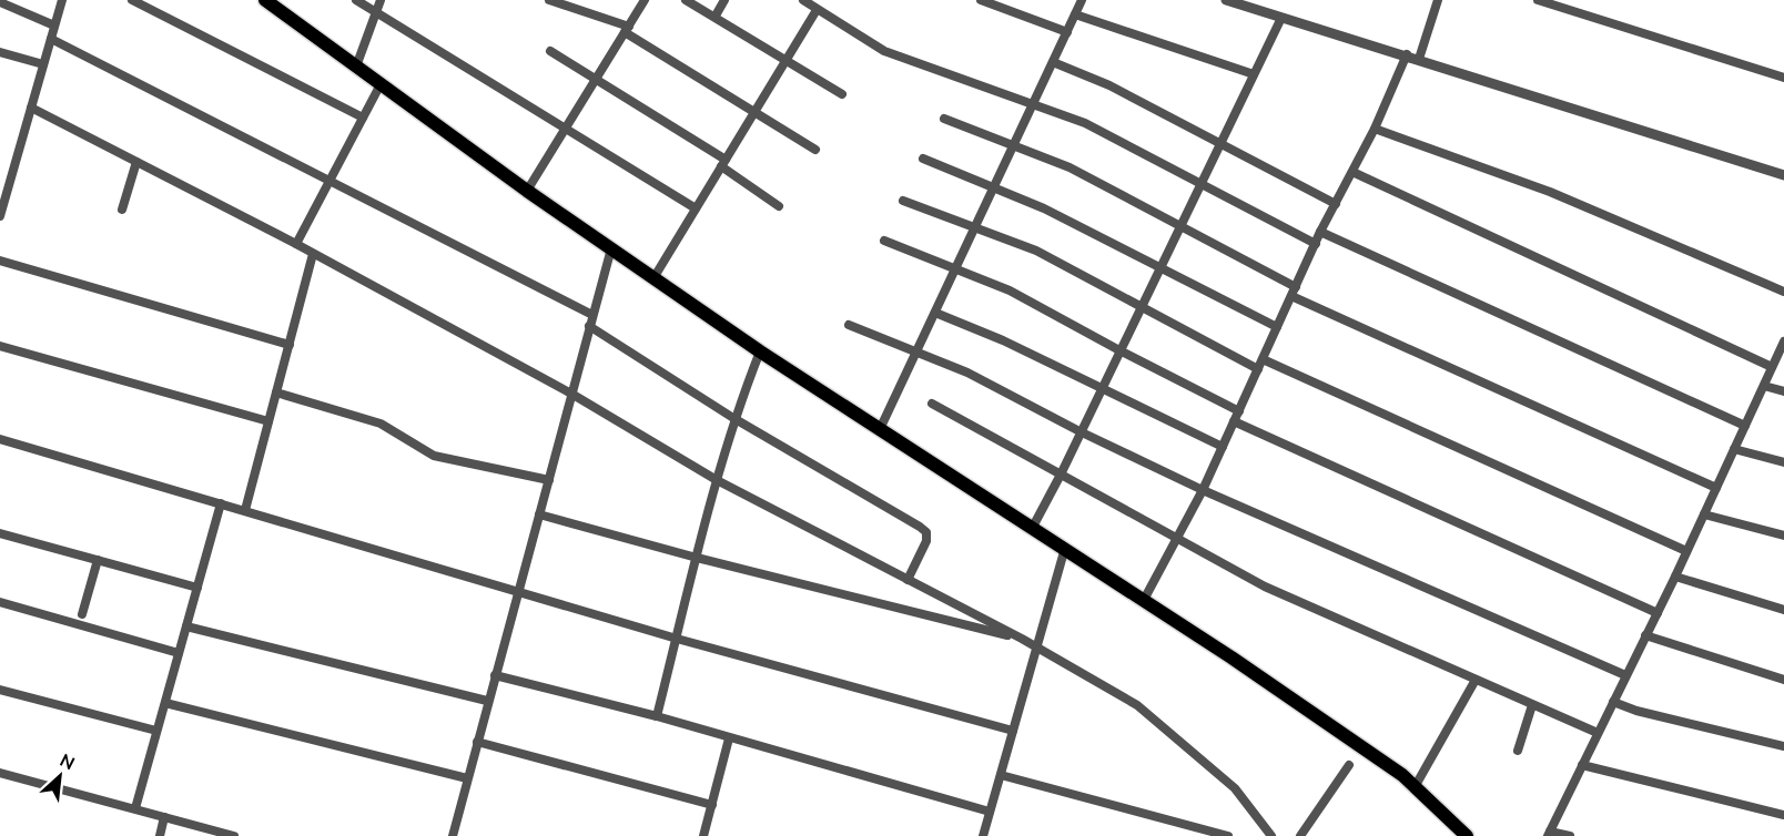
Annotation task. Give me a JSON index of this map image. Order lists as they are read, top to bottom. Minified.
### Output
{"north":"top right"}
